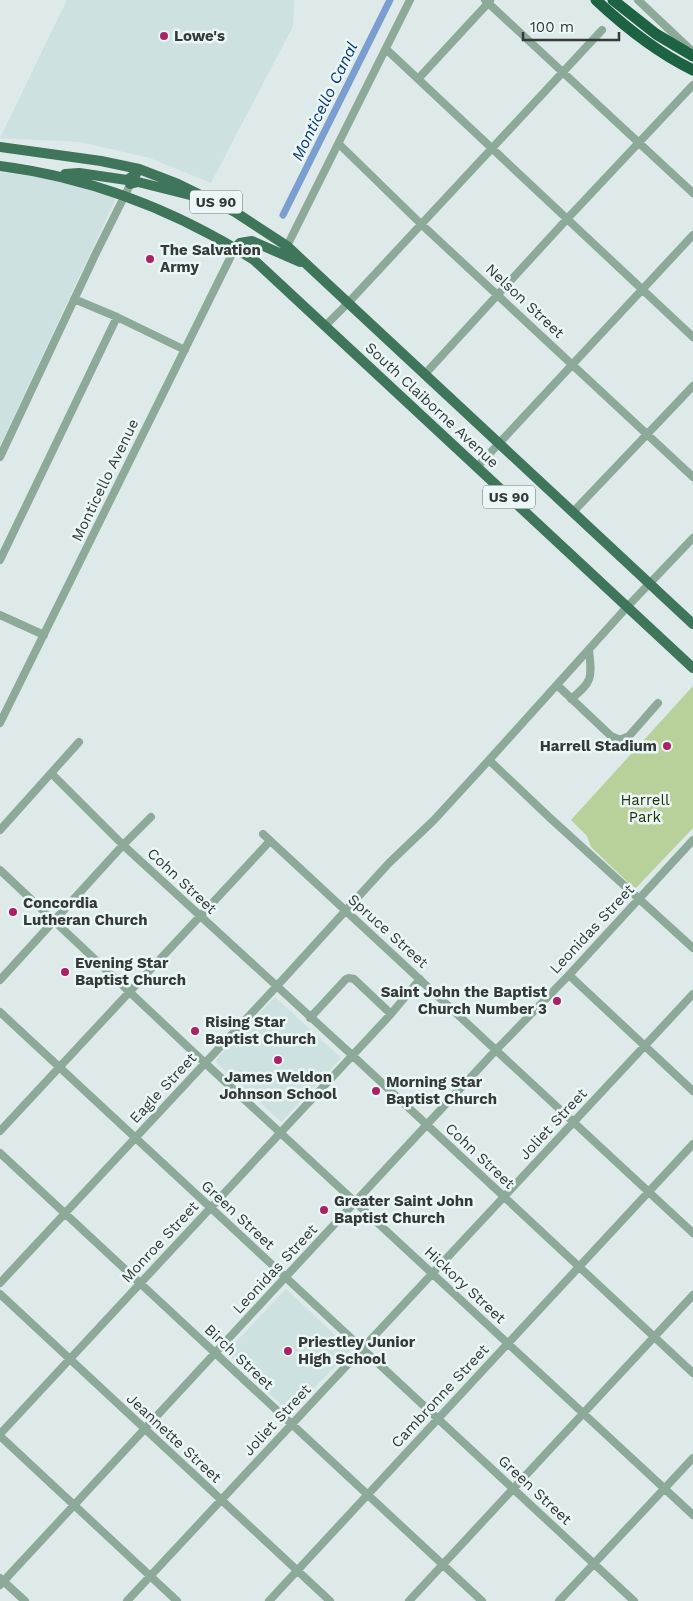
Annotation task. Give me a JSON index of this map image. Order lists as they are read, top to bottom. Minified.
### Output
{"streets":{"main road":["US 90","South Claiborne Avenue"],"street":["Nelson Street","Monticello Avenue","Cohn Street","Leonidas Street","Spruce Street","Eagle Street","Joliet Street","Green Street","Monroe Street","Hickory Street","Birch Street","Cambronne Street","Jeannette Street"]},"crossings":[["US 90","South Claiborne Avenue"],["US 90","Monticello Avenue"],["South Claiborne Avenue","Monticello Avenue"],["South Claiborne Avenue","Eagle Street"],["Cohn Street","Leonidas Street"],["Cohn Street","Eagle Street"],["Cohn Street","Joliet Street"],["Cohn Street","Monroe Street"],["Cohn Street","Cambronne Street"],["Leonidas Street","Spruce Street"],["Leonidas Street","Green Street"],["Leonidas Street","Hickory Street"],["Leonidas Street","Birch Street"],["Leonidas Street","Jeannette Street"],["Spruce Street","Eagle Street"],["Spruce Street","Joliet Street"],["Spruce Street","Monroe Street"],["Spruce Street","Cambronne Street"],["Eagle Street","Green Street"],["Eagle Street","Hickory Street"],["Eagle Street","Birch Street"],["Joliet Street","Green Street"],["Joliet Street","Hickory Street"],["Joliet Street","Birch Street"],["Joliet Street","Jeannette Street"],["Green Street","Monroe Street"],["Green Street","Cambronne Street"],["Monroe Street","Hickory Street"],["Monroe Street","Birch Street"],["Monroe Street","Jeannette Street"],["Hickory Street","Cambronne Street"],["Birch Street","Cambronne Street"],["Cambronne Street","Jeannette Street"]],"water":["Monticello Canal"],"parks":["Harrell Park"],"places":["Lowe's","The Salvation Army","Harrell Stadium","Concordia Lutheran Church","Evening Star Baptist Church","Saint John the Baptist Church Number 3","Rising Star Baptist Church","James Weldon Johnson School","Morning Star Baptist Church","Greater Saint John Baptist Church","Priestley Junior High School"],"scale_bar":"100 m"}
